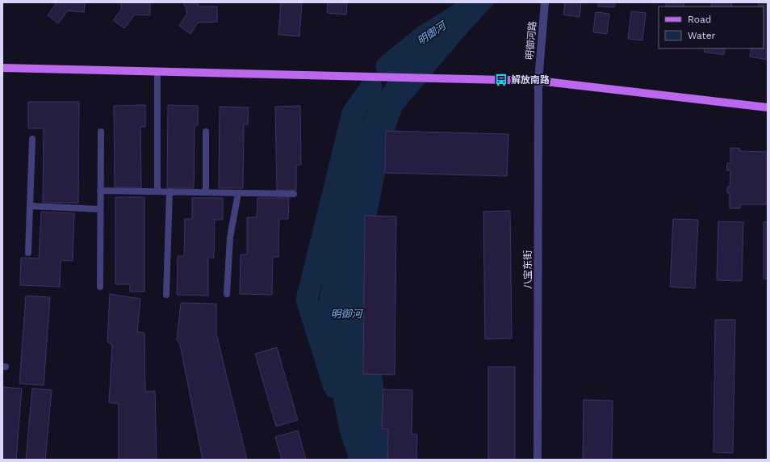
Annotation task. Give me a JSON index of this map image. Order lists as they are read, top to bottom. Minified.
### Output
{"streets":{"street":["明御河路","八宝东街"]},"crossings":[["明御河路","八宝东街"]],"water":["明御河"],"places":{"bus stop":["解放南路"]},"legend":["Road","Water"]}
